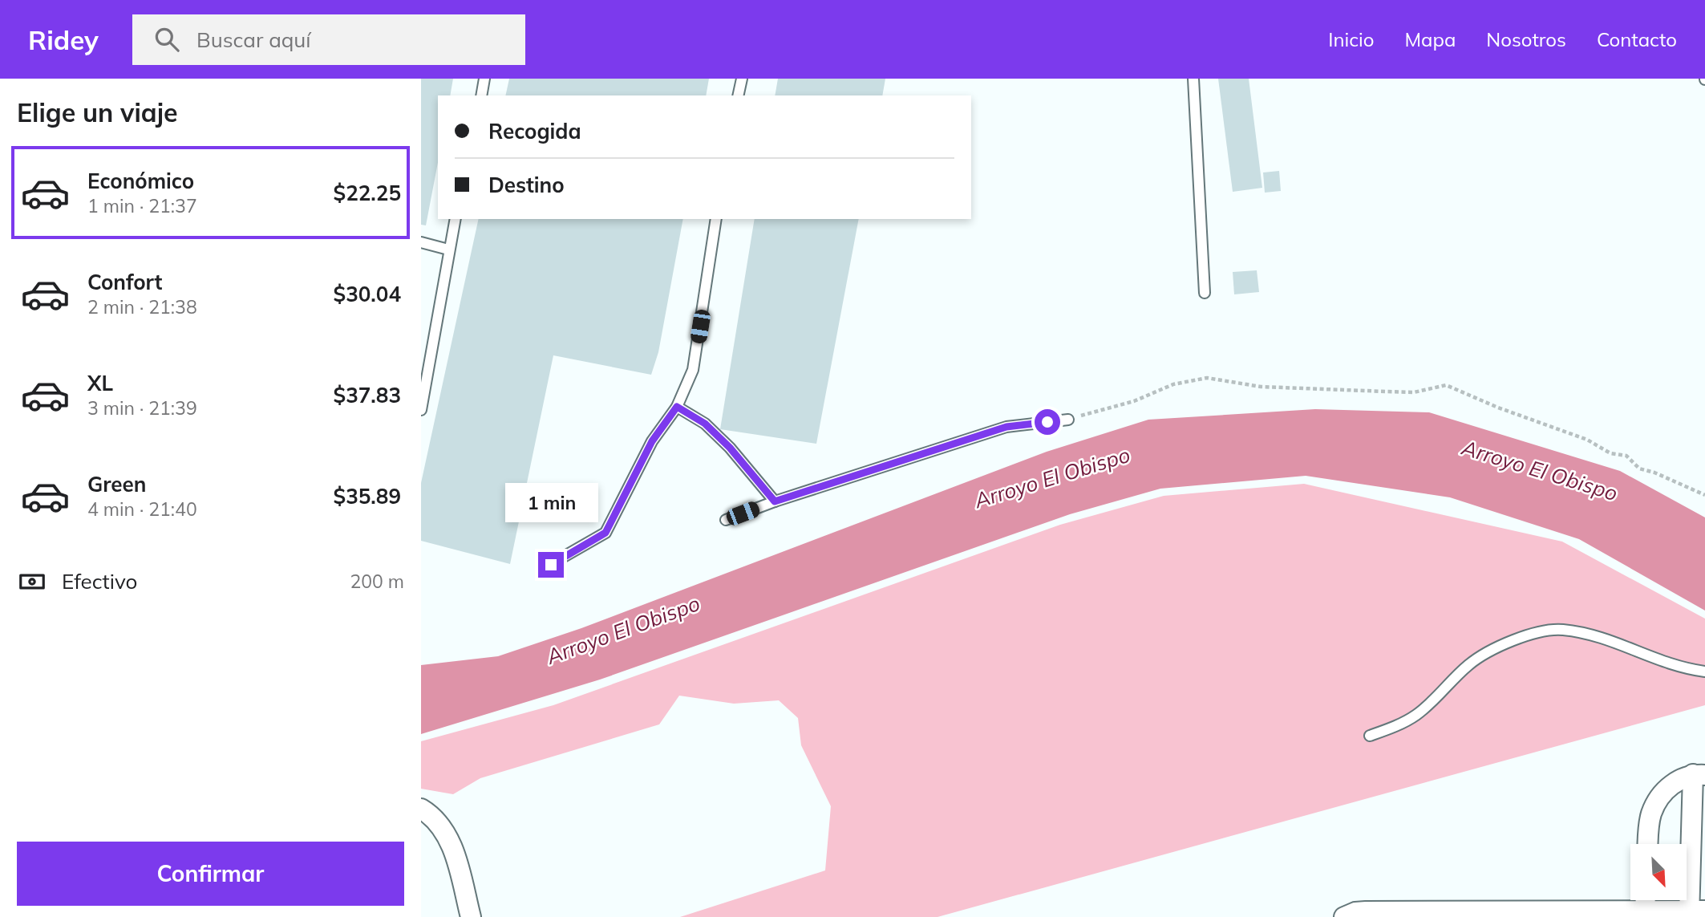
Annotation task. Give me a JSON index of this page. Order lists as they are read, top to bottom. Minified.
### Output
{"water":["Arroyo El Obispo"],"north":"bottom right","page":{"header":"Ridey","search":"Buscar aquí","nav":["Inicio","Mapa","Nosotros","Contacto"],"heading":"Elige un viaje","banner":["Recogida","Destino"],"list":[{"name":"Económico","note":"1 min · 21:37","value":"$22.25"},{"name":"Confort","note":"2 min · 21:38","value":"$30.04"},{"name":"XL","note":"3 min · 21:39","value":"$37.83"},{"name":"Green","note":"4 min · 21:40","value":"$35.89"}],"bubble":"1 min","pay":["Efectivo","200 m"],"buttons":"Confirmar"}}
